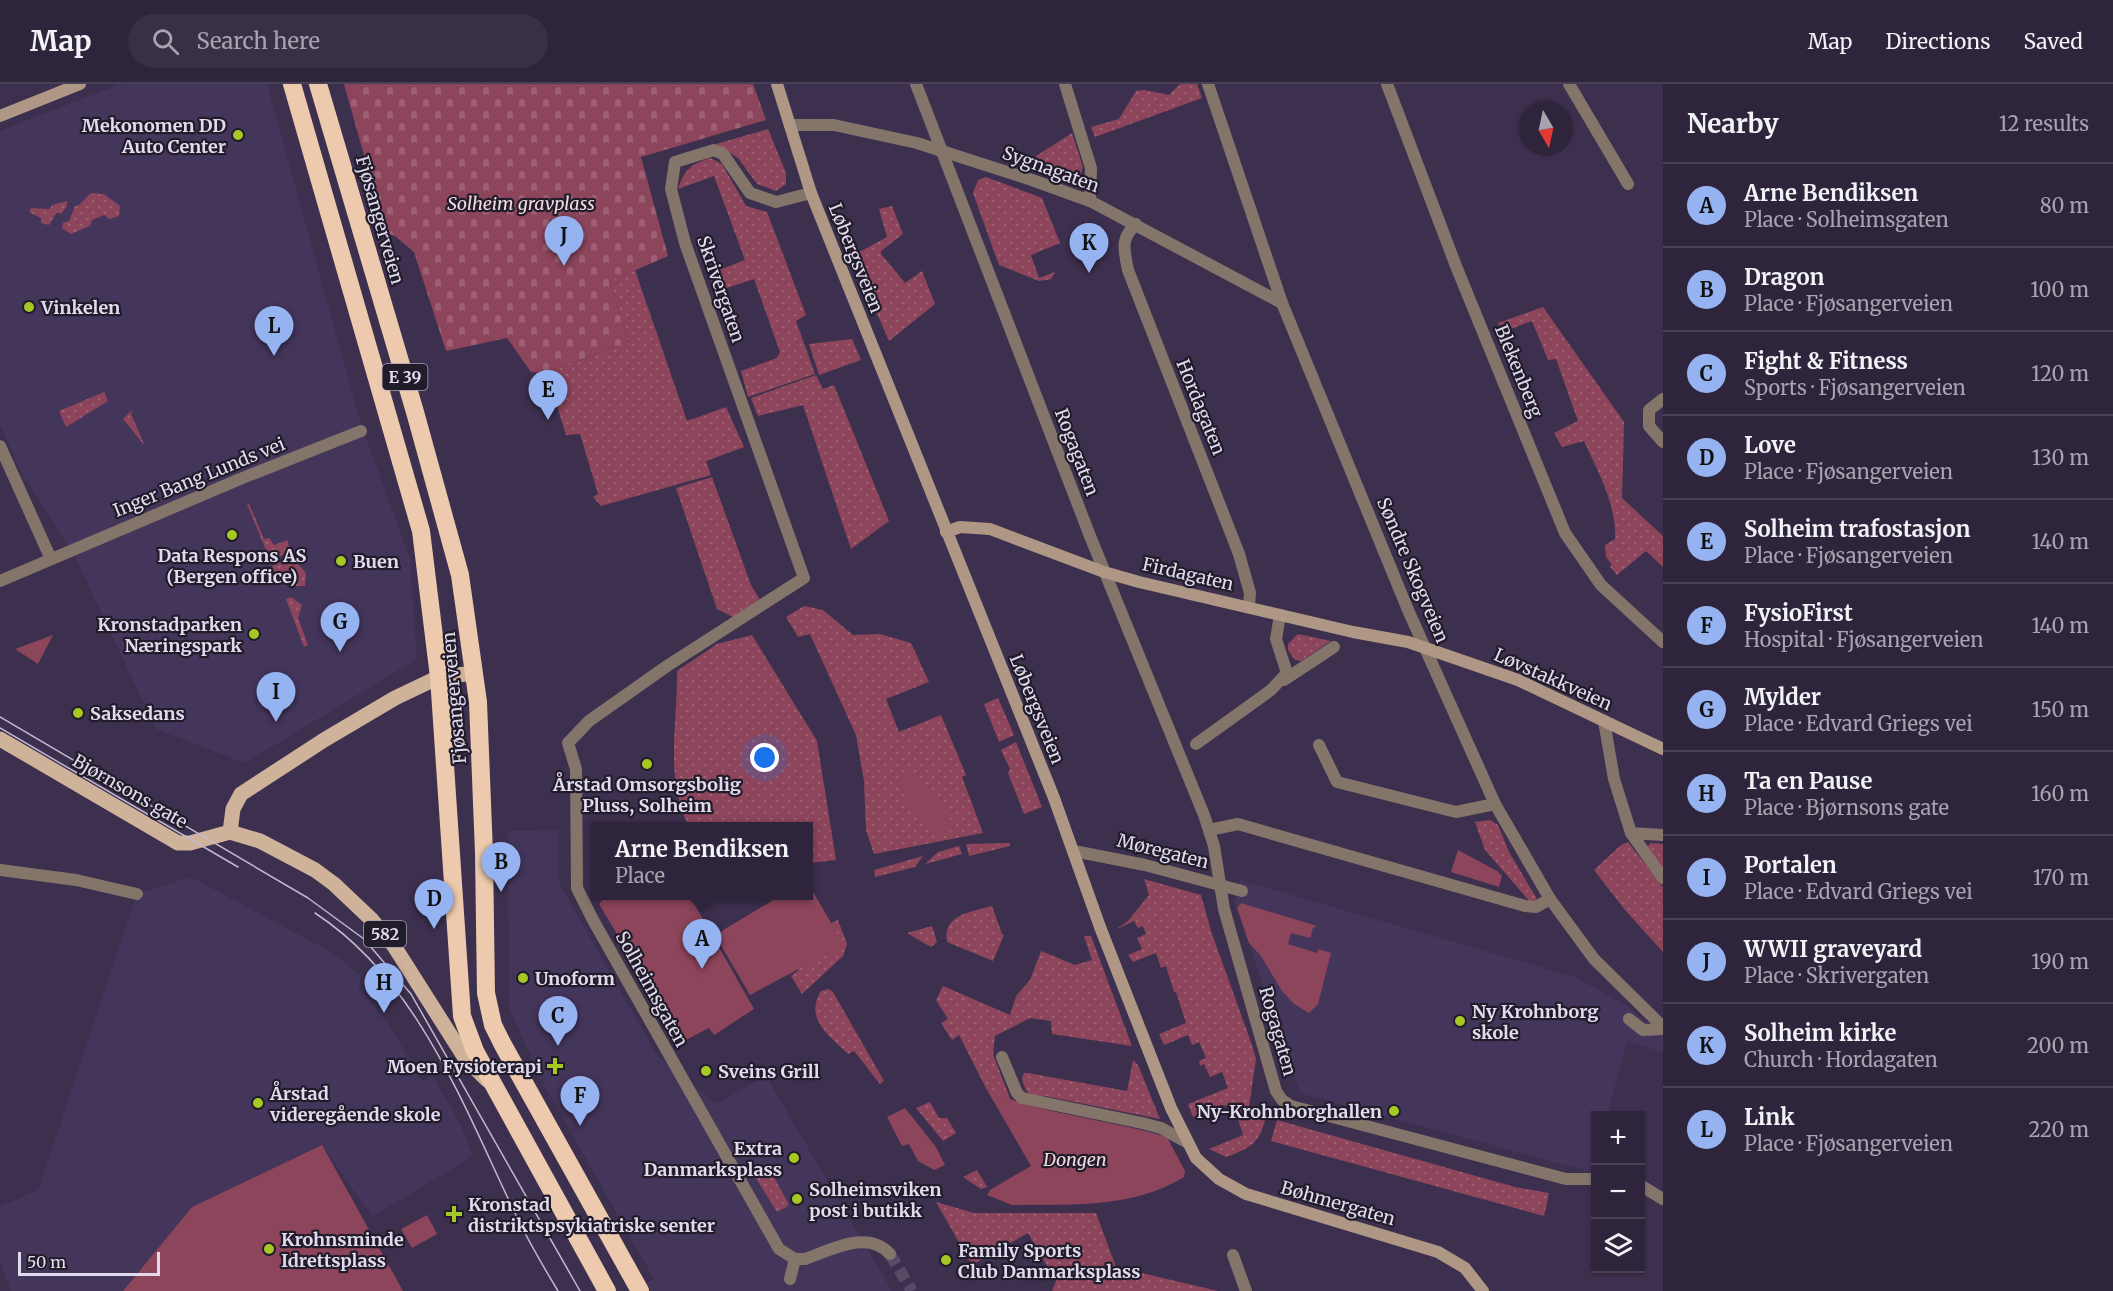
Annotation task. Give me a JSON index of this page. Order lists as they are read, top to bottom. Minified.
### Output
{"streets":{"highway":["Fjøsangerveien","E 39"],"main road":["Bjørnsons gate","582"],"street":["Sygnagaten","Løbergsveien","Skrivergaten","Blekenberg","Hordagaten","Rogagaten","Inger Bang Lunds vei","Søndre Skogveien","Firdagaten","Løvstakkveien","Møregaten","Solheimsgaten","Bøhmergaten"]},"crossings":[["Sygnagaten","Løbergsveien"],["Sygnagaten","Hordagaten"],["Sygnagaten","Rogagaten"],["Sygnagaten","Søndre Skogveien"],["Fjøsangerveien","582"],["Løbergsveien","Skrivergaten"],["Løbergsveien","Firdagaten"],["Løbergsveien","Møregaten"],["Løbergsveien","Bøhmergaten"],["Skrivergaten","Solheimsgaten"],["Hordagaten","Firdagaten"],["Rogagaten","Firdagaten"],["Rogagaten","Møregaten"],["Søndre Skogveien","Firdagaten"],["Søndre Skogveien","Løvstakkveien"],["Firdagaten","Løvstakkveien"],["Bjørnsons gate","582"]],"parks":["Solheim gravplass","Dongen"],"places":{"other":["Mekonomen DD Auto Center","Vinkelen","Data Respons AS (Bergen office)","Buen","Kronstadparken Næringspark","Saksedans","Årstad Omsorgsbolig Pluss, Solheim","Unoform","Ny Krohnborg skole","Sveins Grill","Årstad videregående skole","Ny-Krohnborghallen","Extra Danmarksplass","Solheimsviken post i butikk","Krohnsminde Idrettsplass","Family Sports Club Danmarksplass"],"health":["Moen Fysioterapi","Kronstad distriktspsykiatriske senter"]},"scale_bar":"50 m","north":"bottom","page":{"header":"Map","search":"Search here","nav":["Map","Directions","Saved"],"heading":["Nearby","12 results"],"list":[{"mark":"A","name":"Arne Bendiksen","note":"Place · Solheimsgaten","value":"80 m"},{"mark":"B","name":"Dragon","note":"Place · Fjøsangerveien","value":"100 m"},{"mark":"C","name":"Fight & Fitness","note":"Sports · Fjøsangerveien","value":"120 m"},{"mark":"D","name":"Love","note":"Place · Fjøsangerveien","value":"130 m"},{"mark":"E","name":"Solheim trafostasjon","note":"Place · Fjøsangerveien","value":"140 m"},{"mark":"F","name":"FysioFirst","note":"Hospital · Fjøsangerveien","value":"140 m"},{"mark":"G","name":"Mylder","note":"Place · Edvard Griegs vei","value":"150 m"},{"mark":"H","name":"Ta en Pause","note":"Place · Bjørnsons gate","value":"160 m"},{"mark":"I","name":"Portalen","note":"Place · Edvard Griegs vei","value":"170 m"},{"mark":"J","name":"WWII graveyard","note":"Place · Skrivergaten","value":"190 m"},{"mark":"K","name":"Solheim kirke","note":"Church · Hordagaten","value":"200 m"},{"mark":"L","name":"Link","note":"Place · Fjøsangerveien","value":"220 m"}],"pins":["J","K","L","E","G","I","B","D","A","H","C","F"],"popup":["Arne Bendiksen","Place"],"map_buttons":["+","−"],"scale":"50 m"}}
